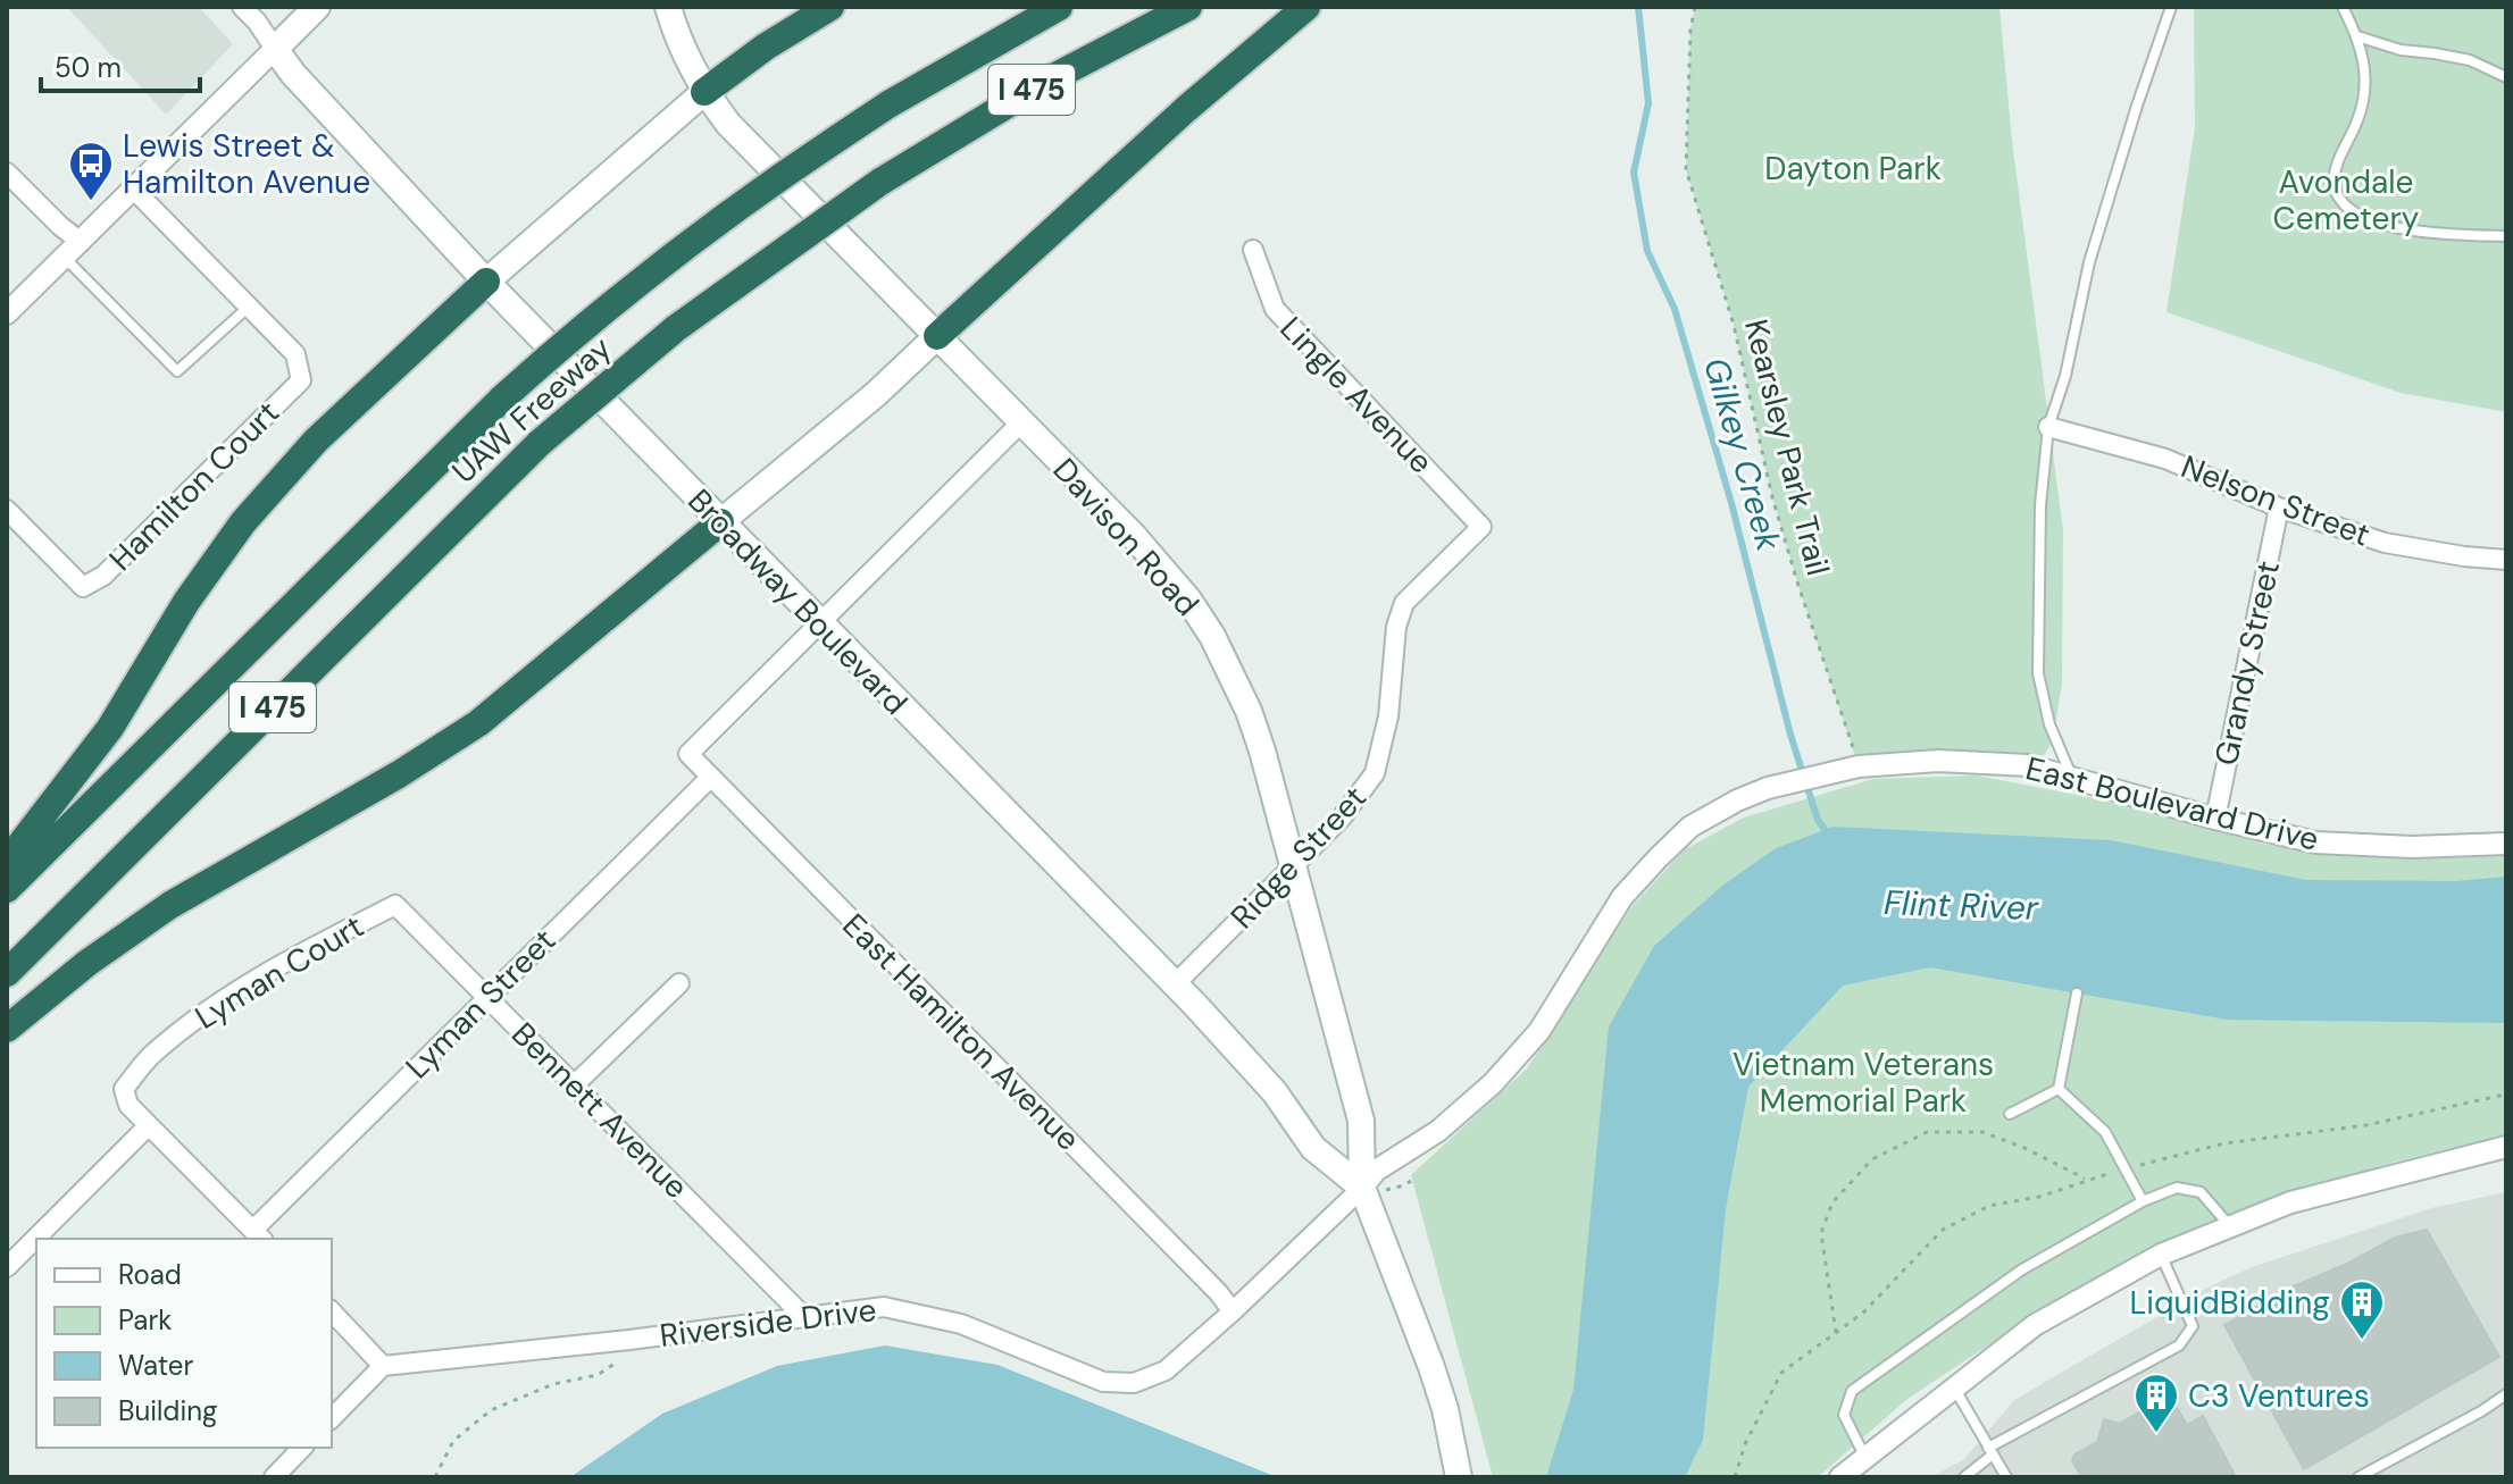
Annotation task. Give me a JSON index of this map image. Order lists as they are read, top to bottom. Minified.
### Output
{"streets":{"highway":["I 475","UAW Freeway"],"main road":["Davison Road","Broadway Boulevard"],"street":["Lingle Avenue","Hamilton Court","Nelson Street","Grandy Street","East Boulevard Drive","Ridge Street","Lyman Court","Lyman Street","East Hamilton Avenue","Bennett Avenue","Riverside Drive"],"path":["Kearsley Park Trail"]},"crossings":[["Lingle Avenue","Ridge Street"],["Kearsley Park Trail","East Boulevard Drive"],["Nelson Street","Grandy Street"],["Davison Road","Broadway Boulevard"],["Davison Road","East Boulevard Drive"],["Davison Road","Ridge Street"],["Davison Road","Riverside Drive"],["Broadway Boulevard","East Boulevard Drive"],["Broadway Boulevard","Ridge Street"],["Broadway Boulevard","East Hamilton Avenue"],["Broadway Boulevard","Riverside Drive"],["Grandy Street","East Boulevard Drive"],["East Boulevard Drive","Riverside Drive"],["Lyman Court","Bennett Avenue"],["Lyman Street","East Hamilton Avenue"],["Lyman Street","Bennett Avenue"],["East Hamilton Avenue","Riverside Drive"],["Bennett Avenue","Riverside Drive"]],"water":["Gilkey Creek","Flint River"],"parks":["Dayton Park","Avondale Cemetery","Vietnam Veterans Memorial Park"],"places":{"bus stop":["Lewis Street & Hamilton Avenue"],"building":["LiquidBidding","C3 Ventures"]},"legend":["Road","Park","Water","Building"],"scale_bar":"50 m"}
